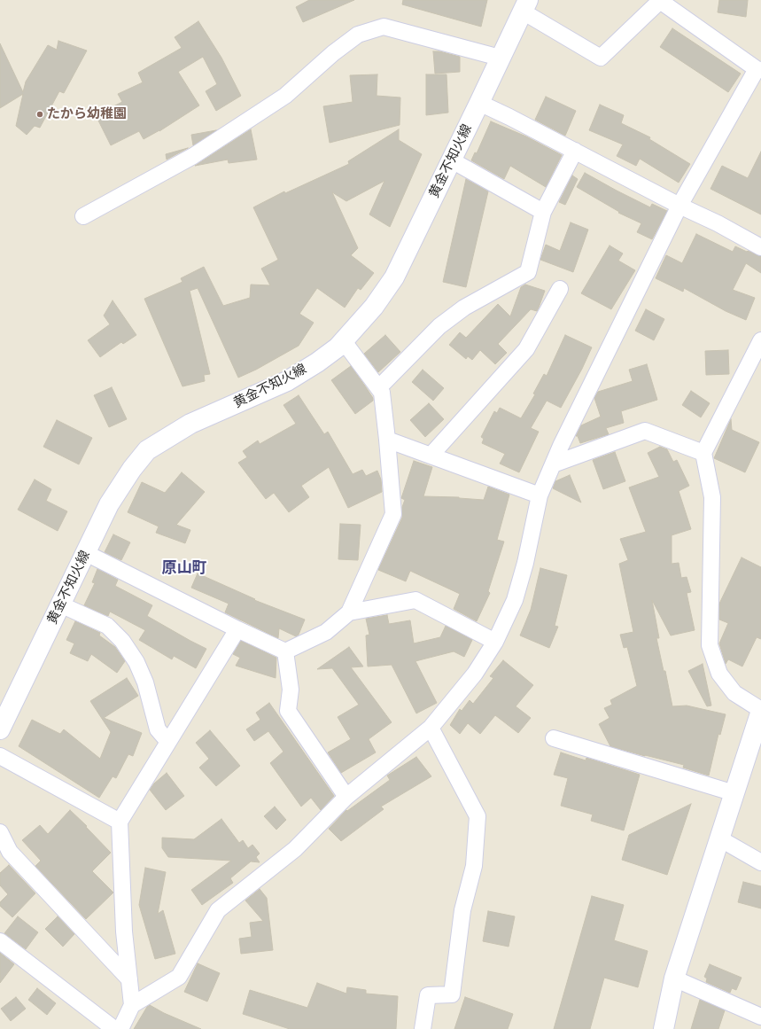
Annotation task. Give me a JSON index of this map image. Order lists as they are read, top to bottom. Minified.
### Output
{"streets":{"main road":["黄金不知火線"]},"districts":["原山町"],"places":["たから幼稚園"]}
